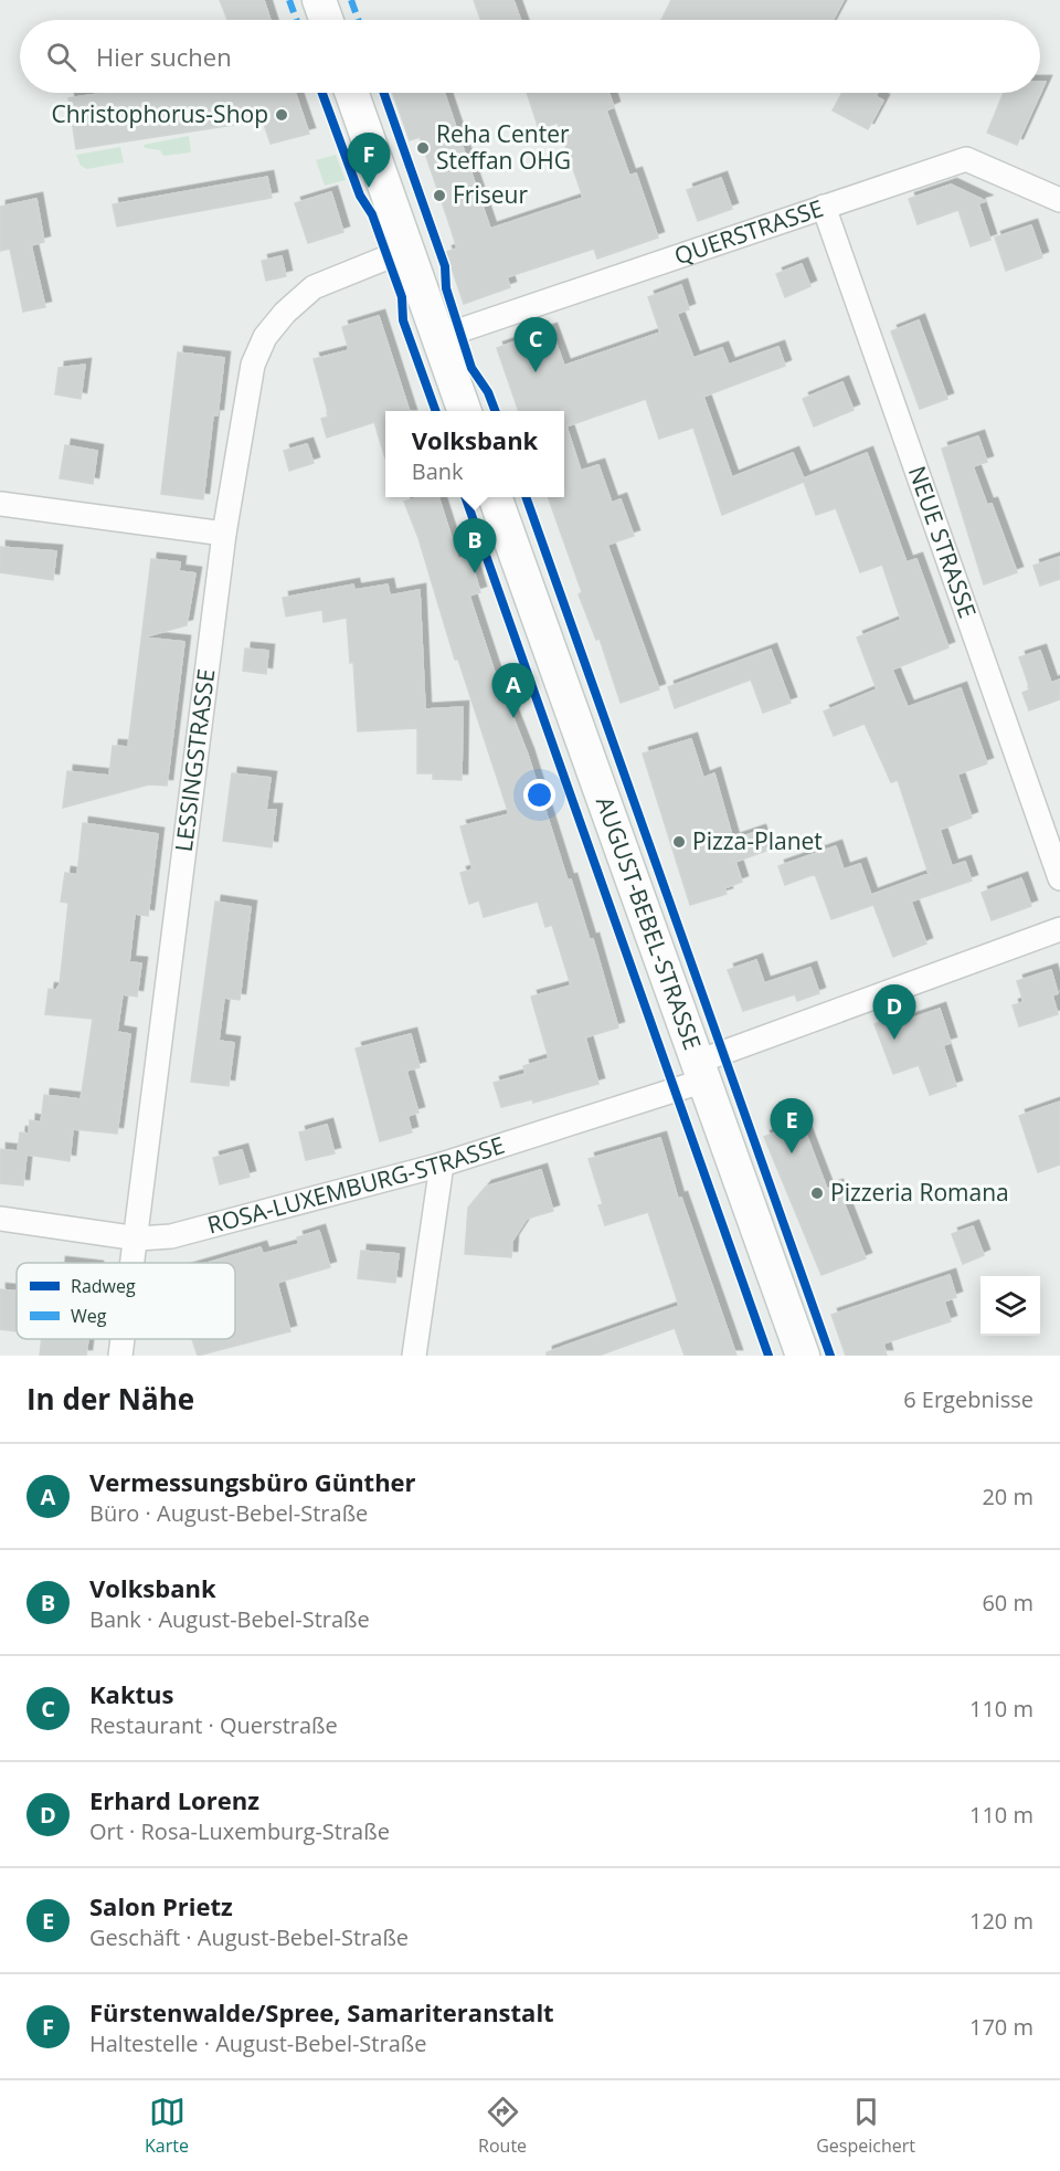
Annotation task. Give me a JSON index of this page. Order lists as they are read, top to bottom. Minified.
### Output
{"streets":{"main road":["AUGUST-BEBEL-STRASSE"],"street":["QUERSTRASSE","NEUE STRASSE","LESSINGSTRASSE","ROSA-LUXEMBURG-STRASSE"]},"crossings":[["QUERSTRASSE","NEUE STRASSE"],["LESSINGSTRASSE","ROSA-LUXEMBURG-STRASSE"],["AUGUST-BEBEL-STRASSE","ROSA-LUXEMBURG-STRASSE"]],"places":["Christophorus-Shop","Reha Center Steffan OHG","Friseur","Pizza-Planet","Pizzeria Romana"],"legend":["Radweg","Weg"],"page":{"search":"Hier suchen","pins":["F","C","B","A","D","E"],"popup":["Volksbank","Bank"],"heading":["In der Nähe","6 Ergebnisse"],"list":[{"mark":"A","name":"Vermessungsbüro Günther","note":"Büro · August-Bebel-Straße","value":"20 m"},{"mark":"B","name":"Volksbank","note":"Bank · August-Bebel-Straße","value":"60 m"},{"mark":"C","name":"Kaktus","note":"Restaurant · Querstraße","value":"110 m"},{"mark":"D","name":"Erhard Lorenz","note":"Ort · Rosa-Luxemburg-Straße","value":"110 m"},{"mark":"E","name":"Salon Prietz","note":"Geschäft · August-Bebel-Straße","value":"120 m"},{"mark":"F","name":"Fürstenwalde/Spree, Samariteranstalt","note":"Haltestelle · August-Bebel-Straße","value":"170 m"}],"nav":["Karte","Route","Gespeichert"]}}
